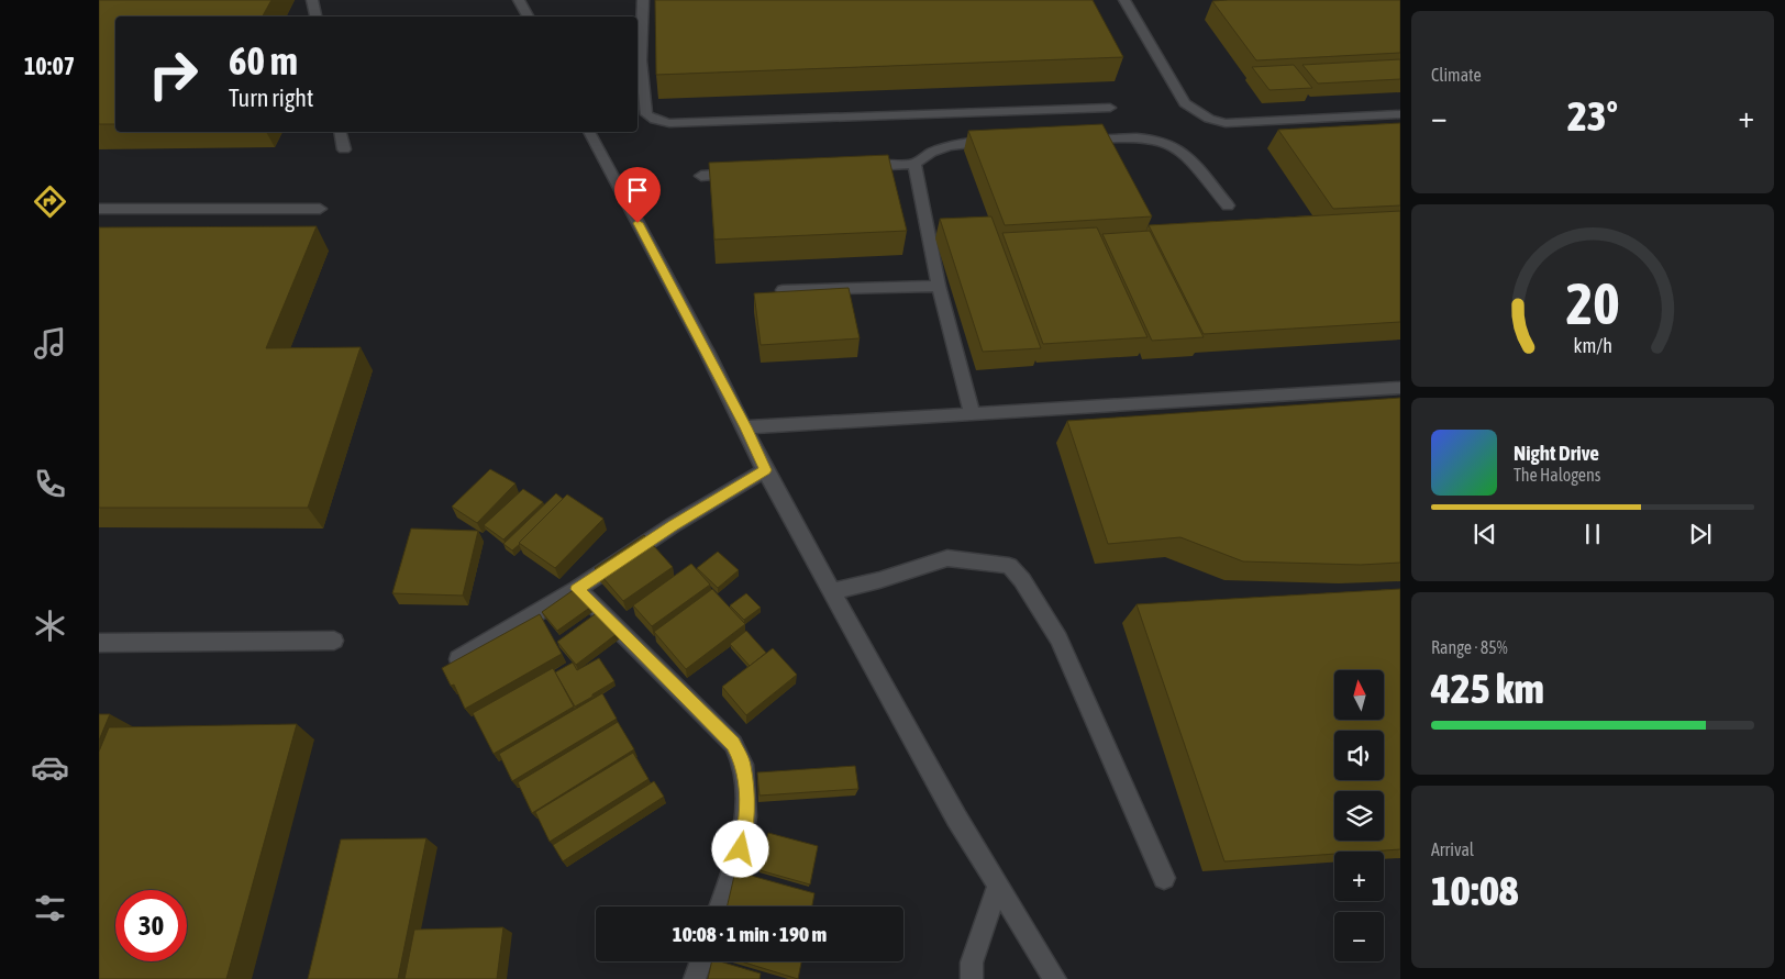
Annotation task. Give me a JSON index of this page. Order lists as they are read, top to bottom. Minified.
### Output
{"north":"top","page":{"tabs":"10:07","tile":["Climate",["Range · 85%","425 km"],["Arrival","10:08"]],"turn":["60 m","Turn right"],"heat":["−","23°","+"],"song":["Night Drive","The Halogens"],"map_buttons":["+","−"],"limit":"30","trip":"10:08 · 1 min · 190 m","gauge":["20","km/h"]}}
